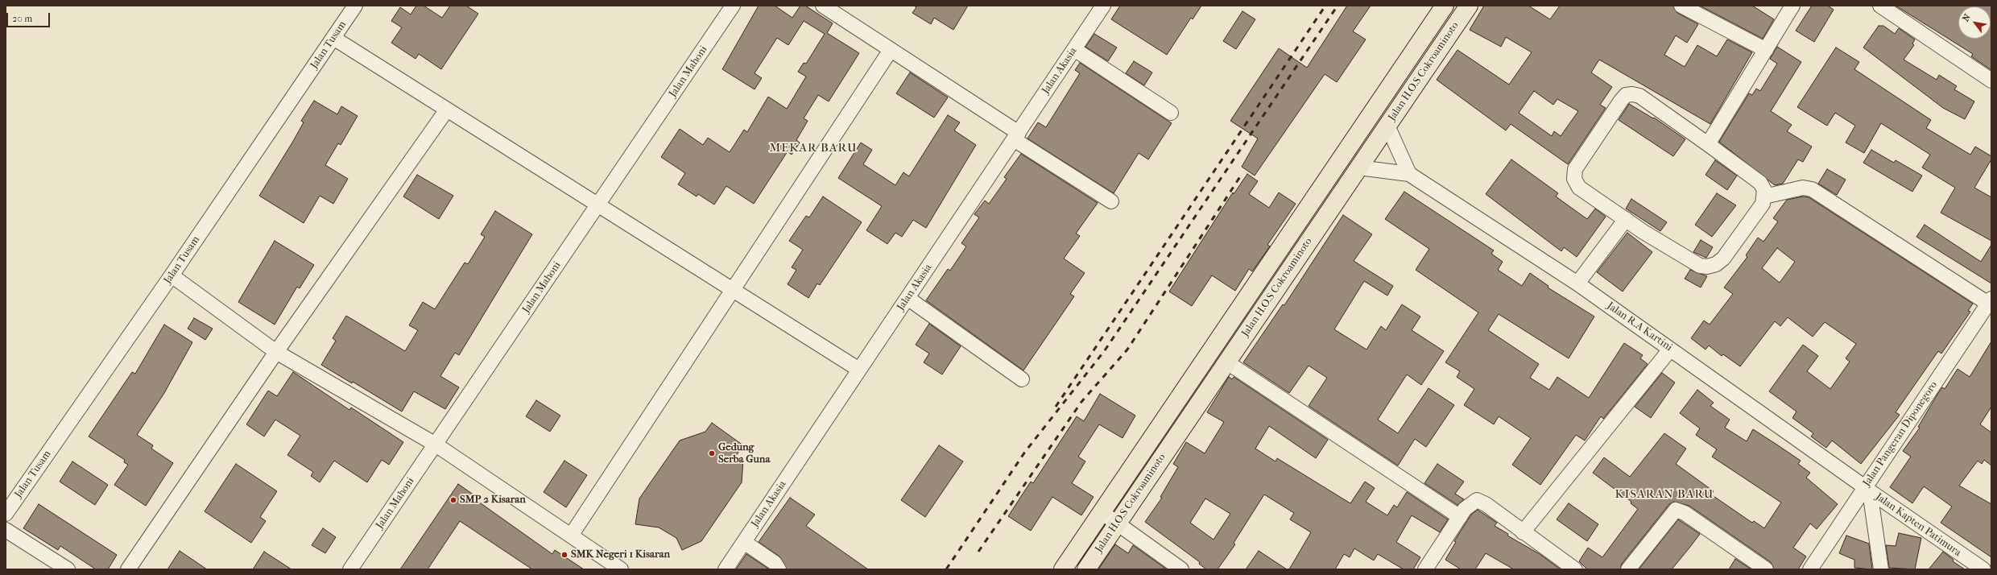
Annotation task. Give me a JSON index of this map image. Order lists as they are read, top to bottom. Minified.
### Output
{"streets":{"main road":["Jalan H.O.S Cokroaminoto"],"street":["Jalan Tusam","Jalan Akasia","Jalan Mahoni","Jalan R.A Kartini","Jalan Pangeran Diponegoro","Jalan Kapten Patimura"]},"crossings":[["Jalan R.A Kartini","Jalan Pangeran Diponegoro"],["Jalan R.A Kartini","Jalan Kapten Patimura"],["Jalan Pangeran Diponegoro","Jalan Kapten Patimura"]],"districts":["MEKAR BARU","KISARAN BARU"],"places":["Gedung Serba Guna","SMP 2 Kisaran","SMK Negeri 1 Kisaran"],"scale_bar":"20 m","north":"top left"}
